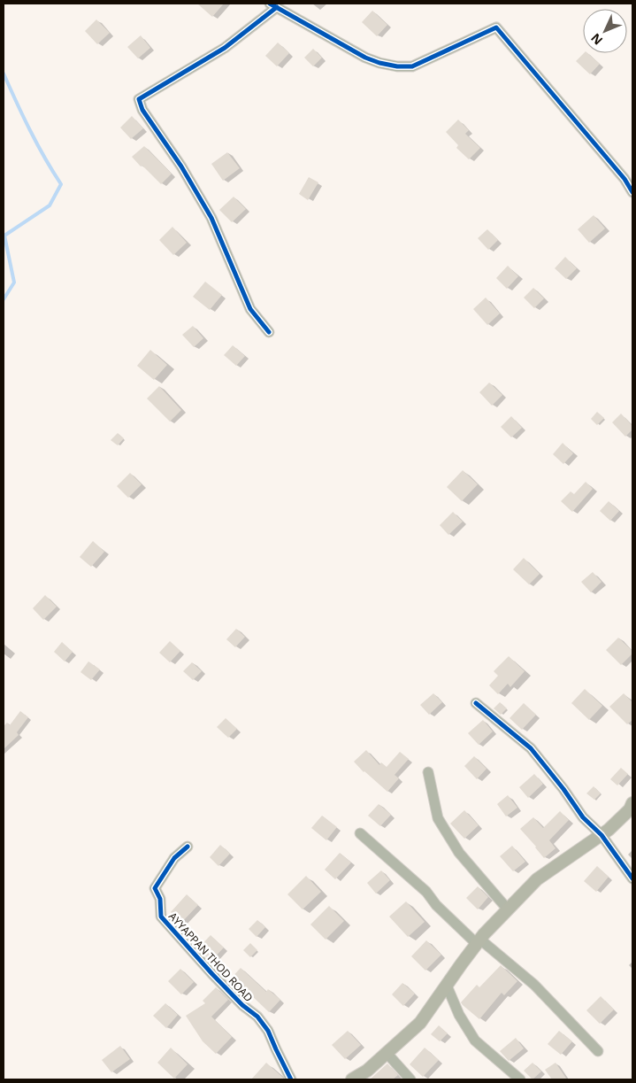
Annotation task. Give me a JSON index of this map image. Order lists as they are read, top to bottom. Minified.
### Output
{"streets":{"street":["AYYAPPAN THOD ROAD"]},"north":"bottom left"}
